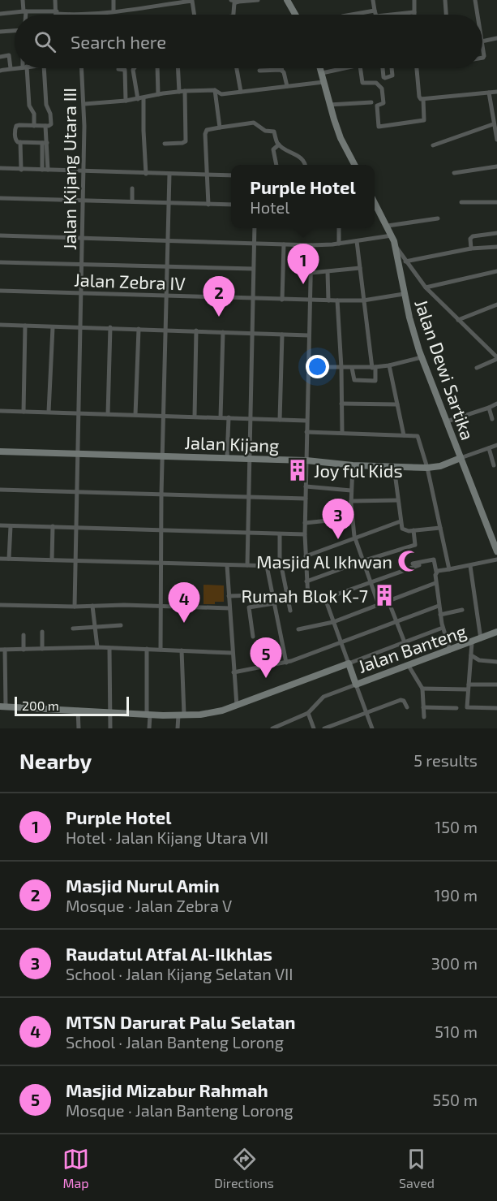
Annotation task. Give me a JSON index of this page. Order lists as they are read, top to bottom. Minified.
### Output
{"streets":{"street":["Jalan Kijang Utara III","Jalan Zebra IV","Jalan Dewi Sartika","Jalan Kijang","Jalan Banteng"]},"crossings":[["Jalan Kijang Utara III","Jalan Zebra IV"],["Jalan Kijang Utara III","Jalan Kijang"],["Jalan Zebra IV","Jalan Dewi Sartika"],["Jalan Dewi Sartika","Jalan Kijang"]],"places":{"building":["Joy ful Kids","Rumah Blok K-7"],"mosque":["Masjid Al Ikhwan"]},"scale_bar":"200 m","page":{"search":"Search here","popup":["Purple Hotel","Hotel"],"pins":["1","2","3","4","5"],"scale":"200 m","heading":["Nearby","5 results"],"list":[{"mark":"1","name":"Purple Hotel","note":"Hotel · Jalan Kijang Utara VII","value":"150 m"},{"mark":"2","name":"Masjid Nurul Amin","note":"Mosque · Jalan Zebra V","value":"190 m"},{"mark":"3","name":"Raudatul Atfal Al-Ilkhlas","note":"School · Jalan Kijang Selatan VII","value":"300 m"},{"mark":"4","name":"MTSN Darurat Palu Selatan","note":"School · Jalan Banteng Lorong","value":"510 m"},{"mark":"5","name":"Masjid Mizabur Rahmah","note":"Mosque · Jalan Banteng Lorong","value":"550 m"}],"nav":["Map","Directions","Saved"]}}
